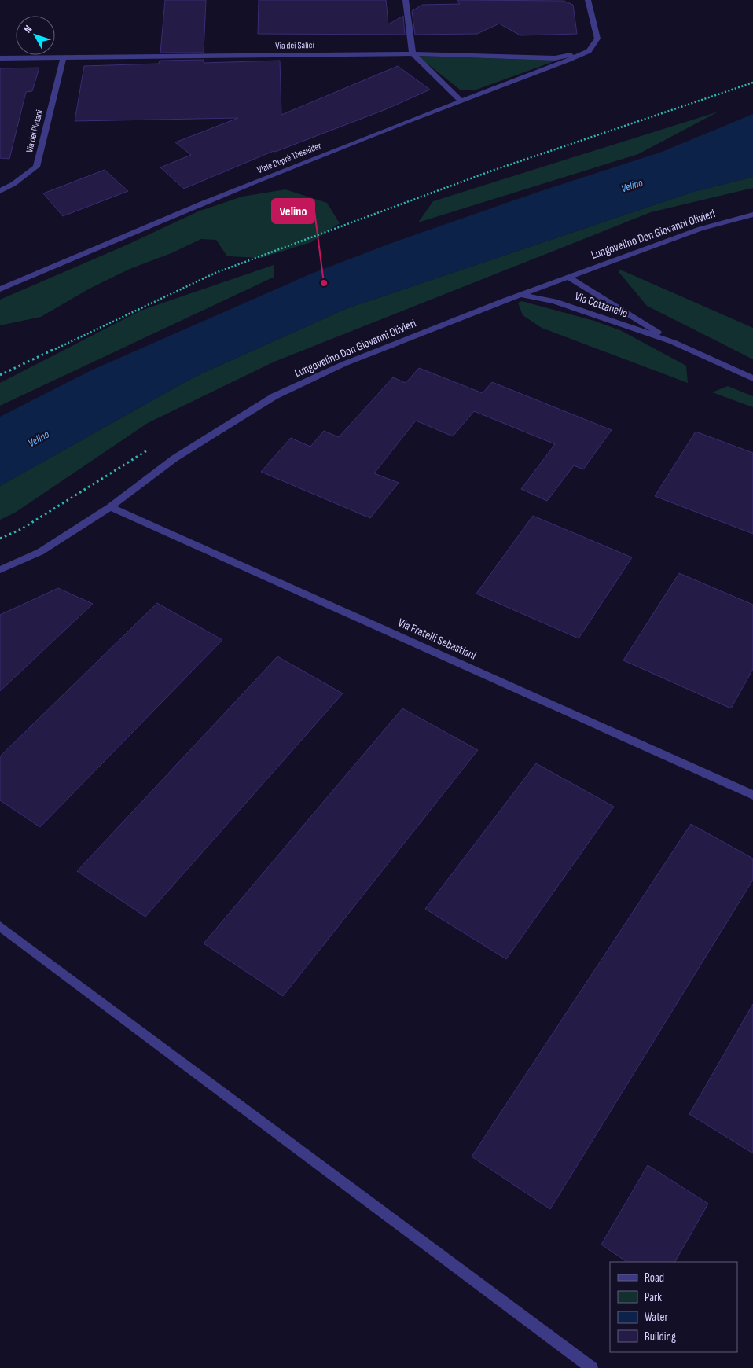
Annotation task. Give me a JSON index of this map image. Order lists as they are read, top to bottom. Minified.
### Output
{"streets":{"street":["Via dei Salici","Via dei Platani","Viale Duprè Theseider","Lungovelino Don Giovanni Olivieri","Via Cottanello","Via Fratelli Sebastiani"]},"crossings":[["Via dei Salici","Via dei Platani"],["Via dei Salici","Viale Duprè Theseider"],["Lungovelino Don Giovanni Olivieri","Via Cottanello"],["Lungovelino Don Giovanni Olivieri","Via Fratelli Sebastiani"]],"water":["Velino"],"places":["Velino"],"legend":["Road","Park","Water","Building"],"north":"top left"}
